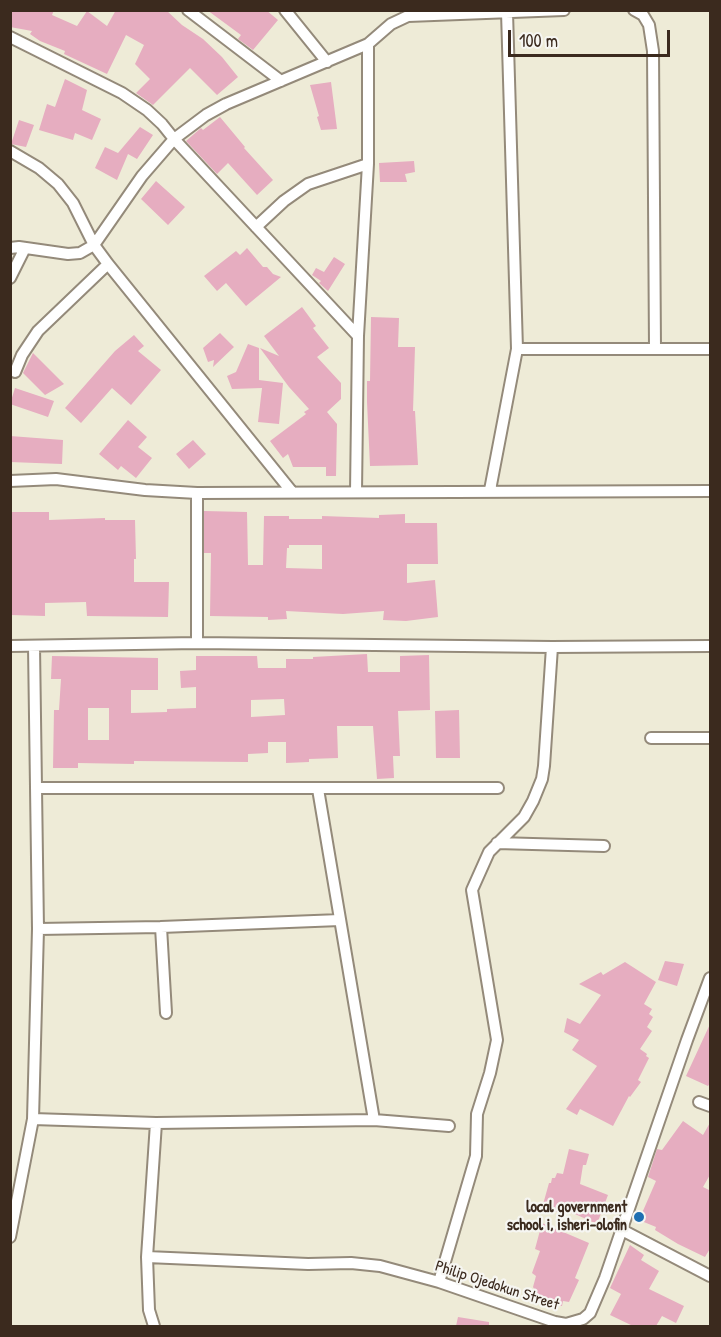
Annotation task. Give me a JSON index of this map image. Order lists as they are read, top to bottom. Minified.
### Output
{"streets":{"street":["Philip Ojedokun Street"]},"places":["local government school i, isheri-olofin"],"scale_bar":"100 m"}
